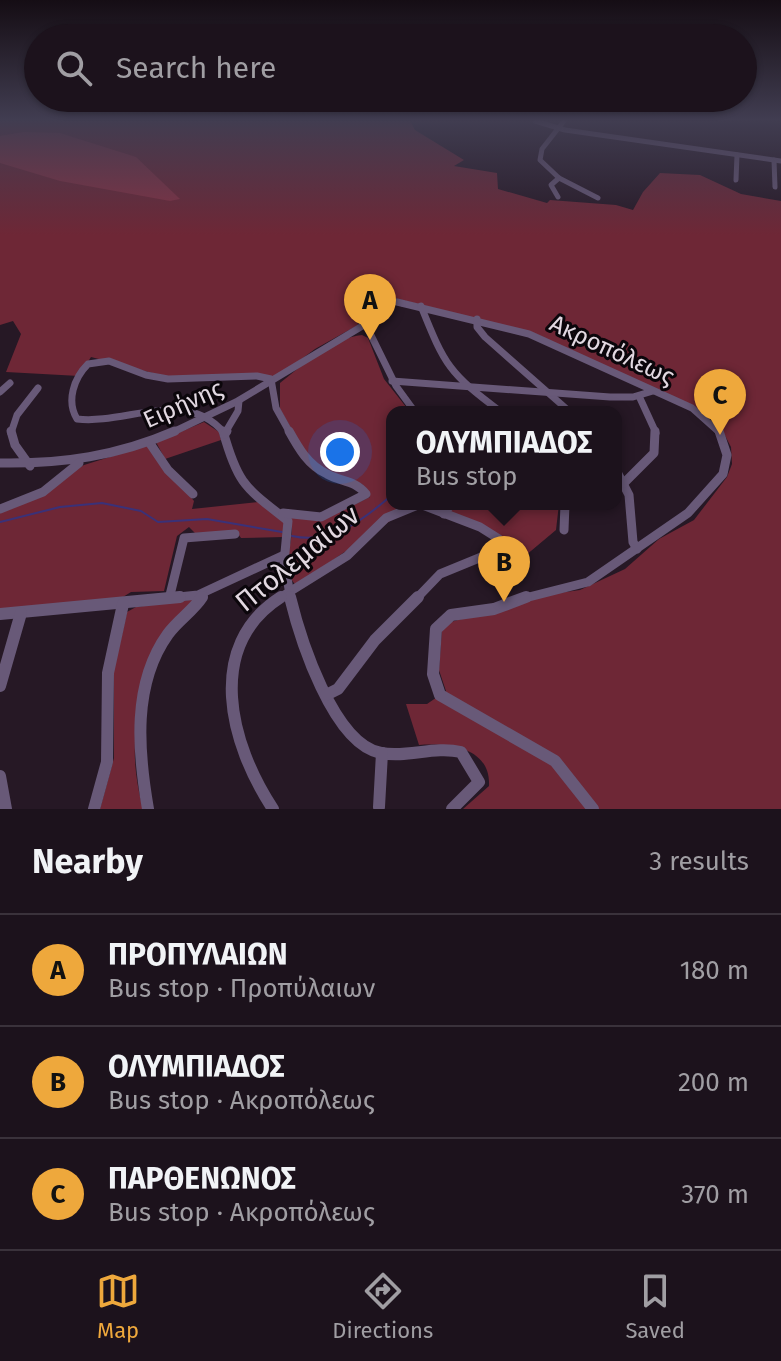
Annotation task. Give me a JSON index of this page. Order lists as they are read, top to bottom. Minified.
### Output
{"streets":{"street":["Ακροπόλεως","Ειρήνης","Πτολεμαίων"]},"crossings":[["Ακροπόλεως","Ειρήνης"]],"page":{"search":"Search here","pins":["A","C","B"],"popup":["ΟΛΥΜΠΙΑΔΟΣ","Bus stop"],"heading":["Nearby","3 results"],"list":[{"mark":"A","name":"ΠΡΟΠΥΛΑΙΩΝ","note":"Bus stop · Προπύλαιων","value":"180 m"},{"mark":"B","name":"ΟΛΥΜΠΙΑΔΟΣ","note":"Bus stop · Ακροπόλεως","value":"200 m"},{"mark":"C","name":"ΠΑΡΘΕΝΩΝΟΣ","note":"Bus stop · Ακροπόλεως","value":"370 m"}],"nav":["Map","Directions","Saved"]}}
